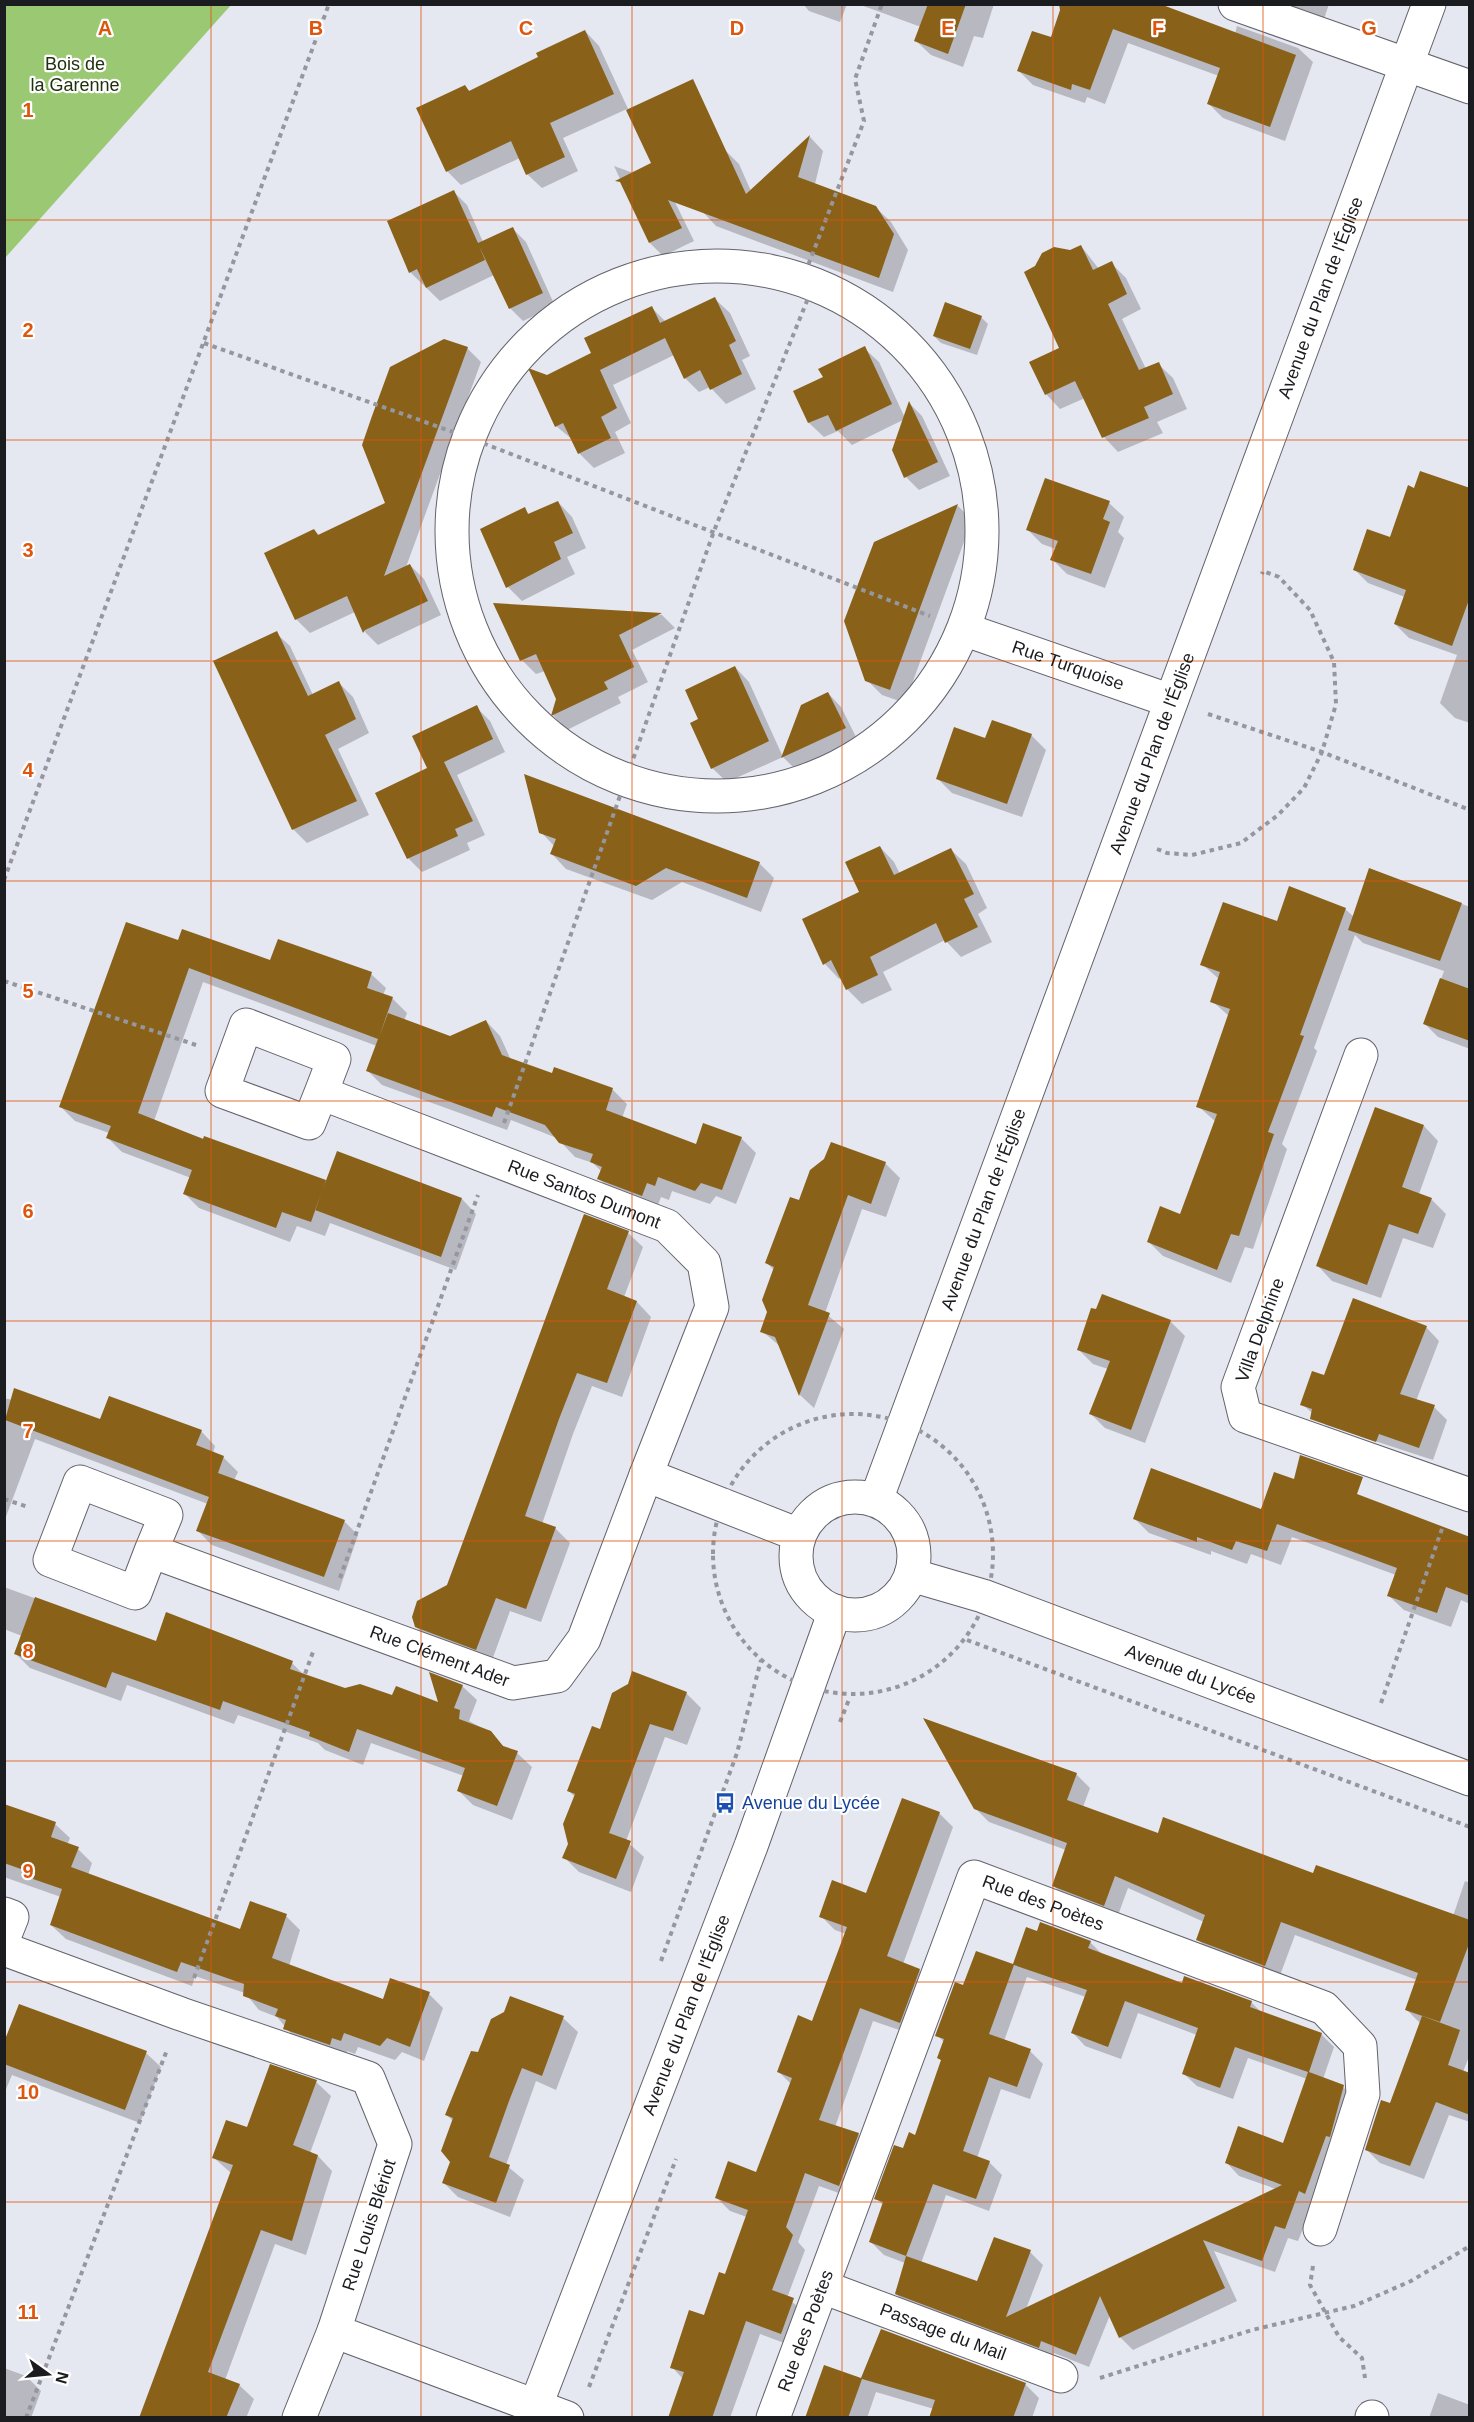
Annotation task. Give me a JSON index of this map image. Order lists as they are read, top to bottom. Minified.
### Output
{"streets":{"street":["Avenue du Plan de l'Église","Rue Turquoise","Rue Santos Dumont","Villa Delphine","Rue Clément Ader","Avenue du Lycée","Rue des Poètes","Rue Louis Blériot","Passage du Mail"]},"crossings":[["Avenue du Plan de l'Église","Rue Turquoise"],["Avenue du Plan de l'Église","Avenue du Lycée"],["Rue Santos Dumont","Rue Clément Ader"],["Rue des Poètes","Passage du Mail"]],"parks":["Bois de la Garenne"],"places":{"bus stop":["Avenue du Lycée"]},"north":"right","grid":{"columns":["A","B","C","D","E","F","G"],"rows":["1","2","3","4","5","6","7","8","9","10","11"]}}
